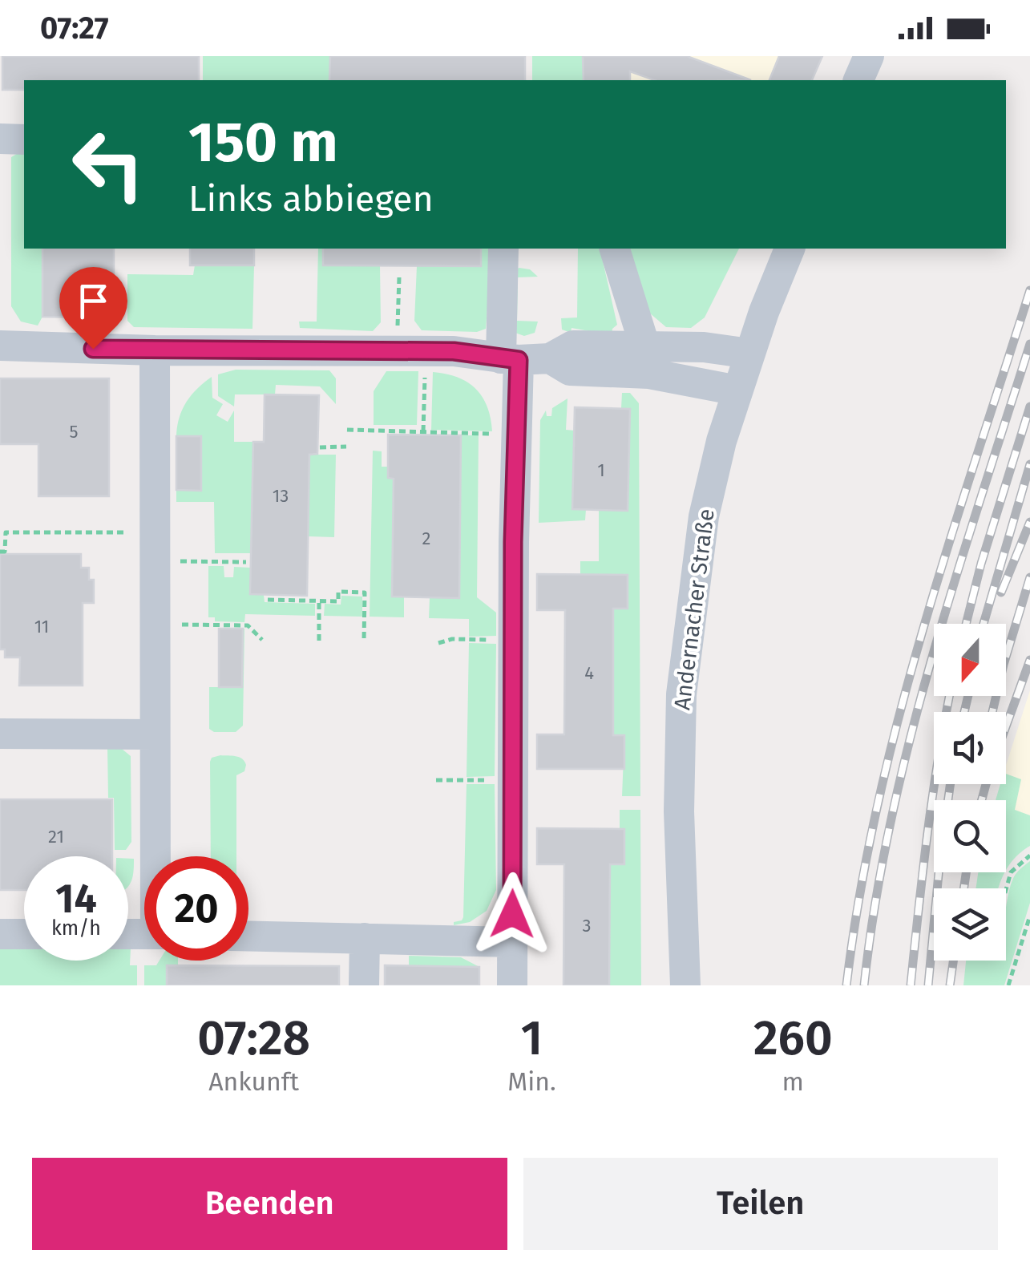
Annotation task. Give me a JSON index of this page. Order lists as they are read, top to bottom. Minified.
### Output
{"streets":{"street":["Andernacher Straße"]},"house_numbers":["5","1","13","2","11","4","21","3"],"north":"bottom","page":{"status":"07:27","turn":["150 m","Links abbiegen"],"speed":"14 km/h","limit":"20","eta":["07:28","Ankunft","1","Min.","260","m"],"buttons":["Beenden","Teilen"]}}
